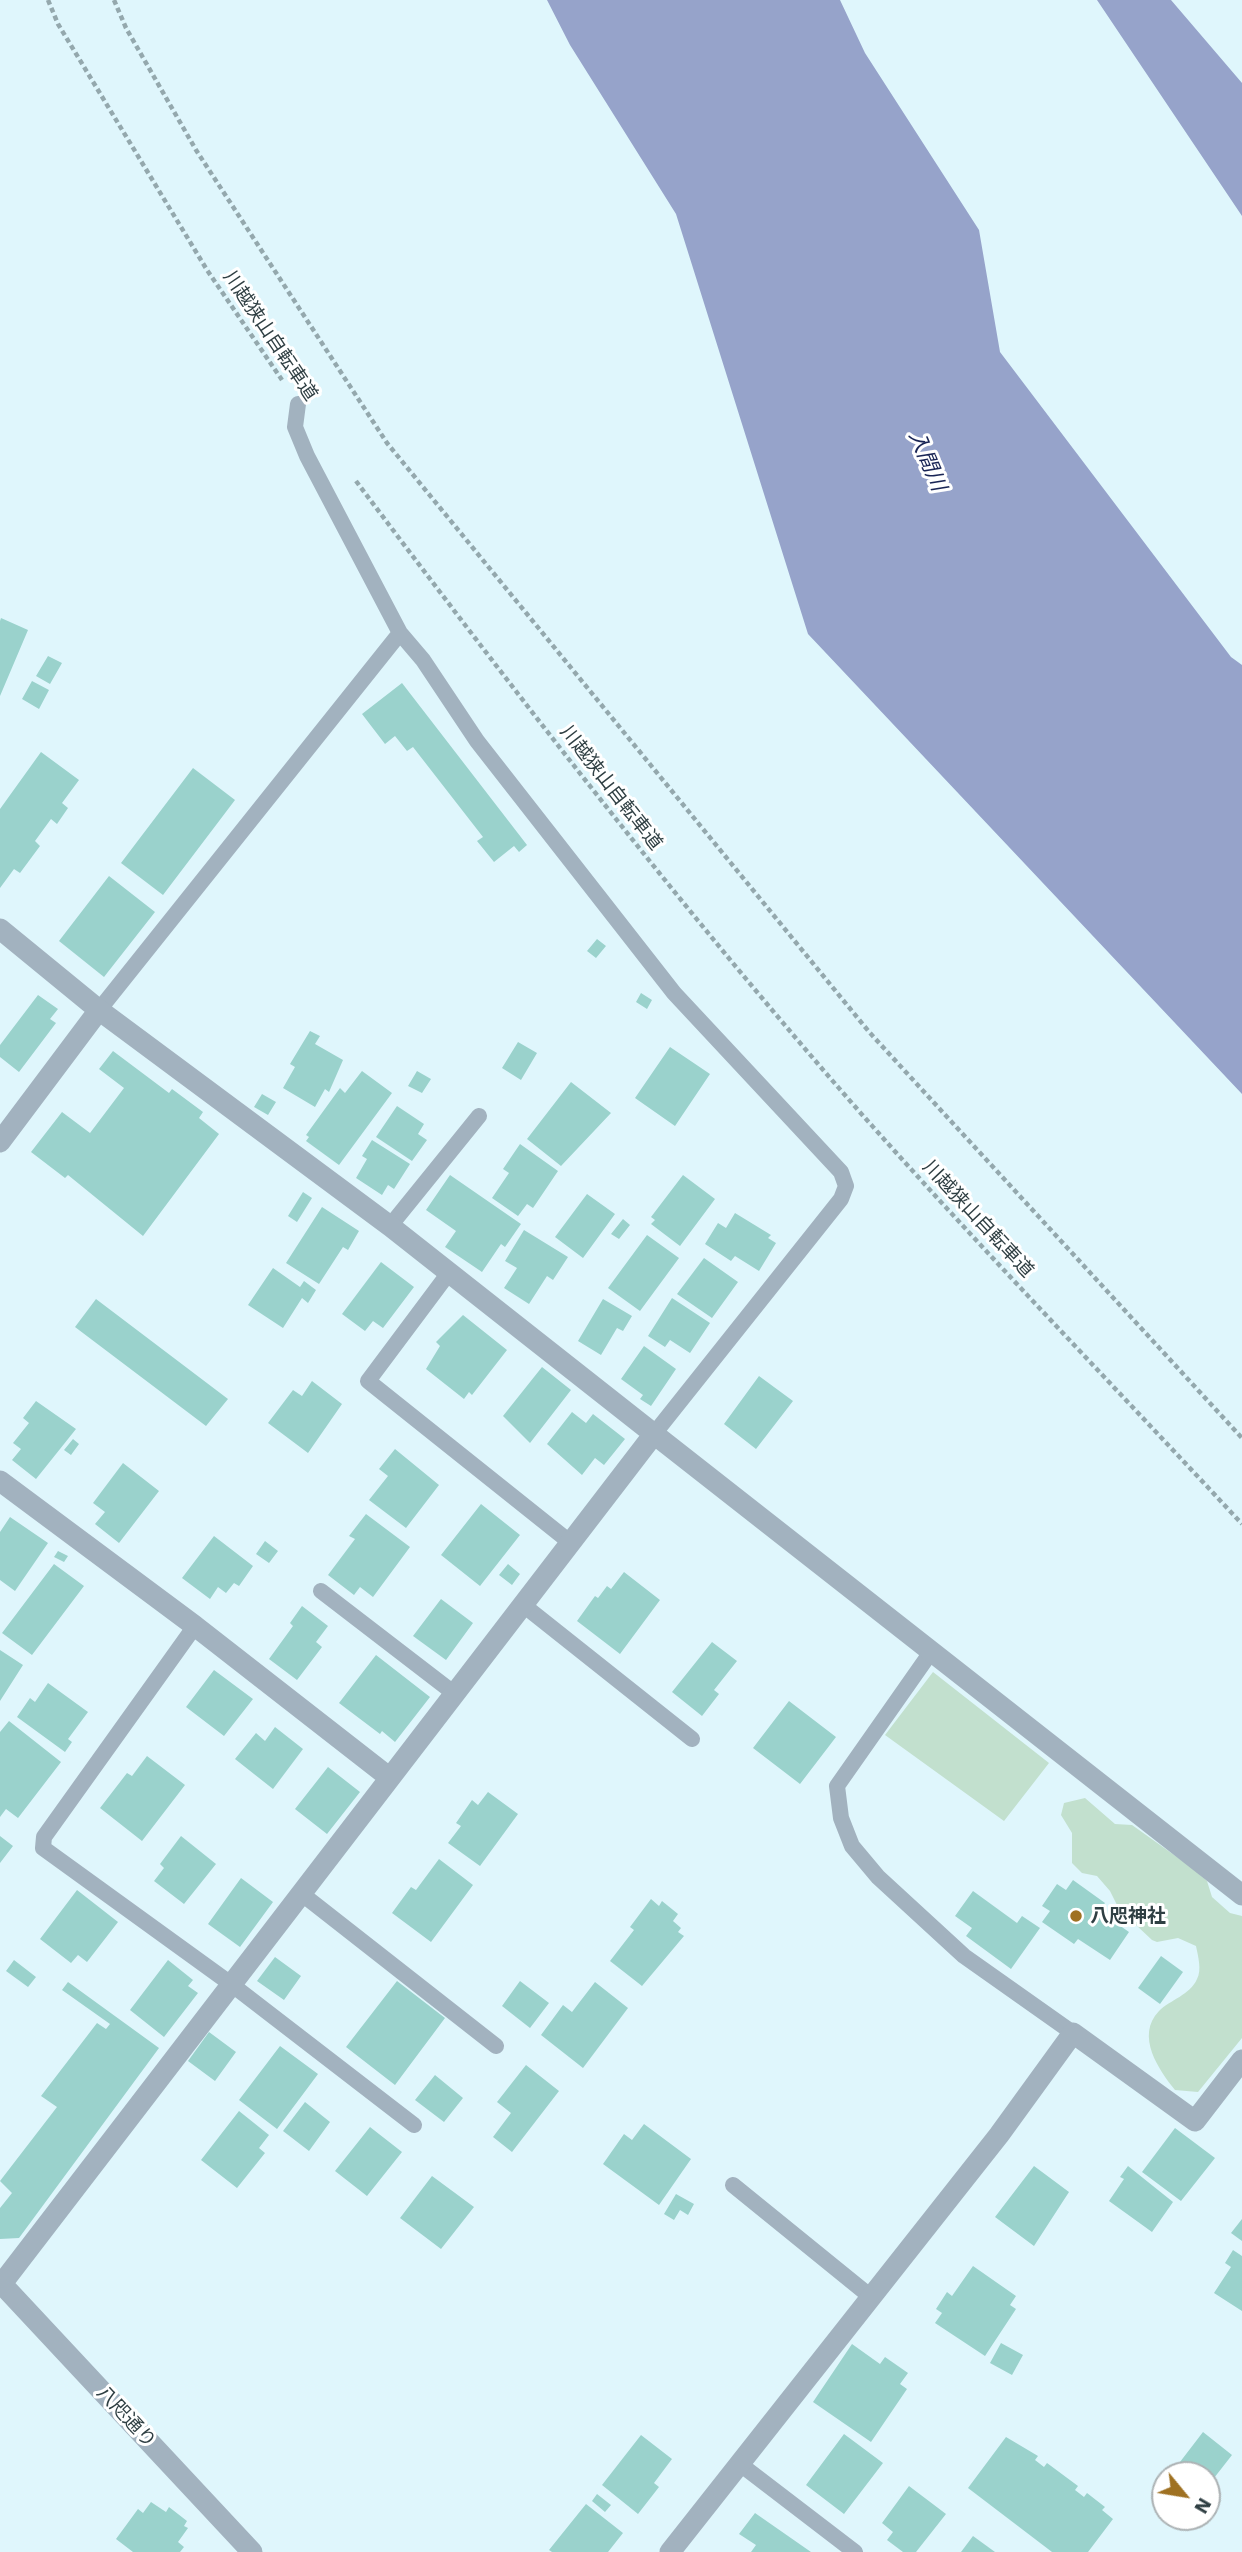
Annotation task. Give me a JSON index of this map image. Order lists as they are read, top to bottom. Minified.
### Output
{"streets":{"street":["八咫通り"],"path":["川越狭山自転車道"]},"water":["入間川"],"places":["八咫神社"],"north":"bottom right"}
